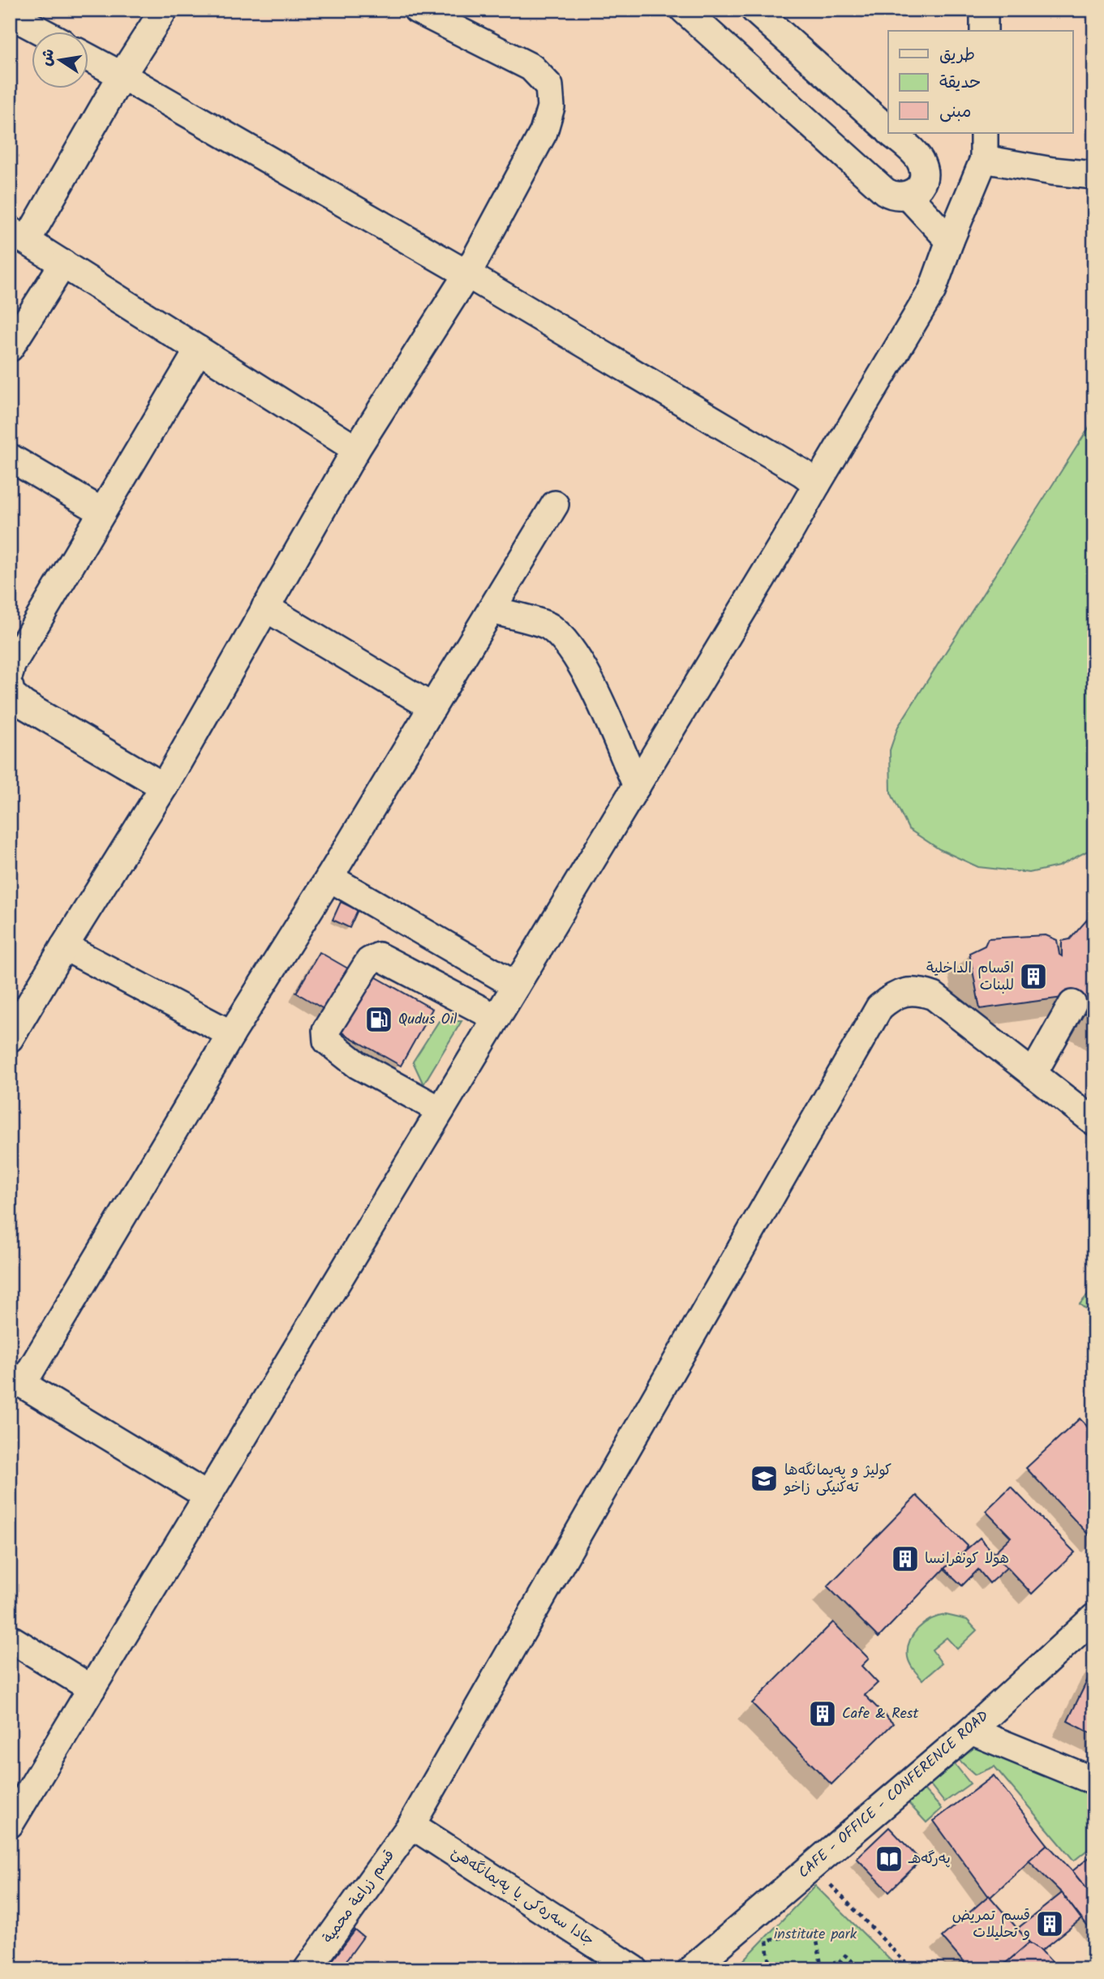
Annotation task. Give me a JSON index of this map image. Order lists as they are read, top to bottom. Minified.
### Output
{"streets":{"street":["CAFE - OFFICE - CONFERENCE ROAD","قسم زراعة محمية","جادا سه‌ره‌كى يا په‌يمانگه‌هێ"]},"crossings":[["قسم زراعة محمية","جادا سه‌ره‌كى يا په‌يمانگه‌هێ"]],"parks":["institute park"],"places":{"building":["اقسام الداخلیة للبنات","هولا كونفرانسا","Cafe & Rest","قسم تمریض و تحلیلات"],"fuel station":["Qudus Oil"],"school or university":["كوليژ و په‌يمانگه‌ها ته‌كنيكى زاخو"],"library":["په‌رگه‌هـ"]},"legend":["طريق","حديقة","مبنى"],"north":"left"}
